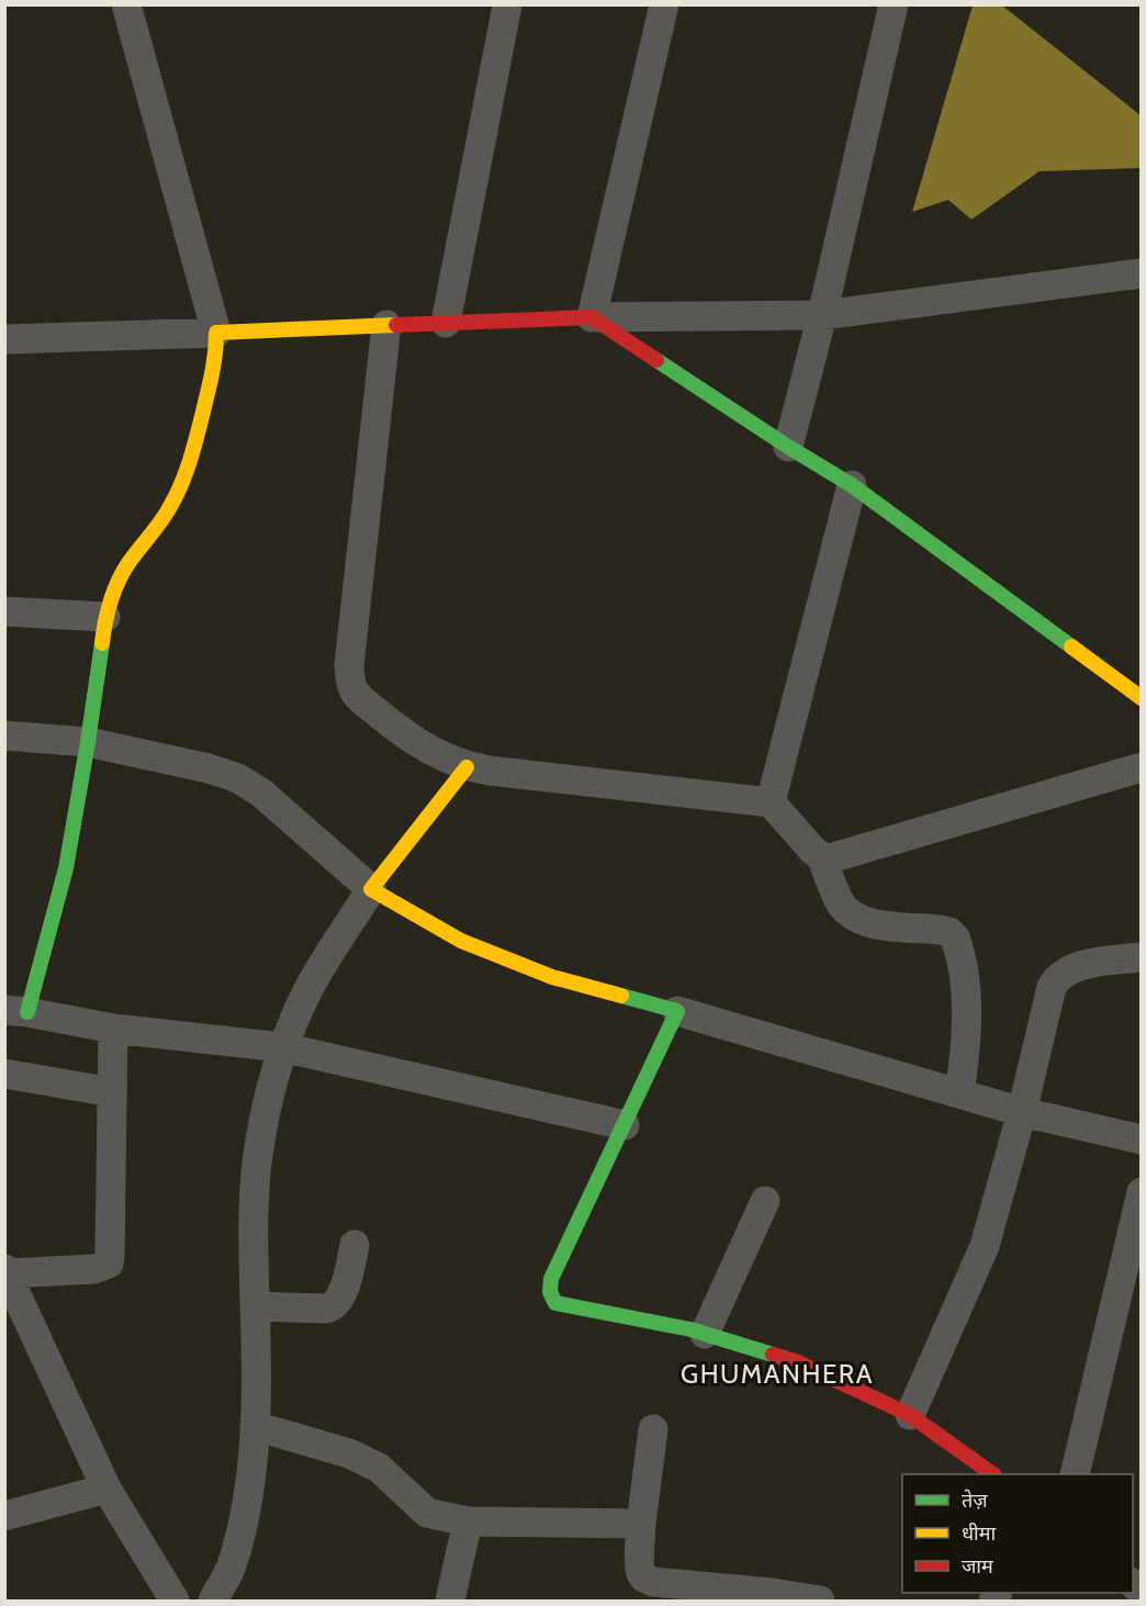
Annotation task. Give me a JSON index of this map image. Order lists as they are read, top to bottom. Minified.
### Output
{"districts":["GHUMANHERA"],"legend":["तेज़","धीमा","जाम"]}
